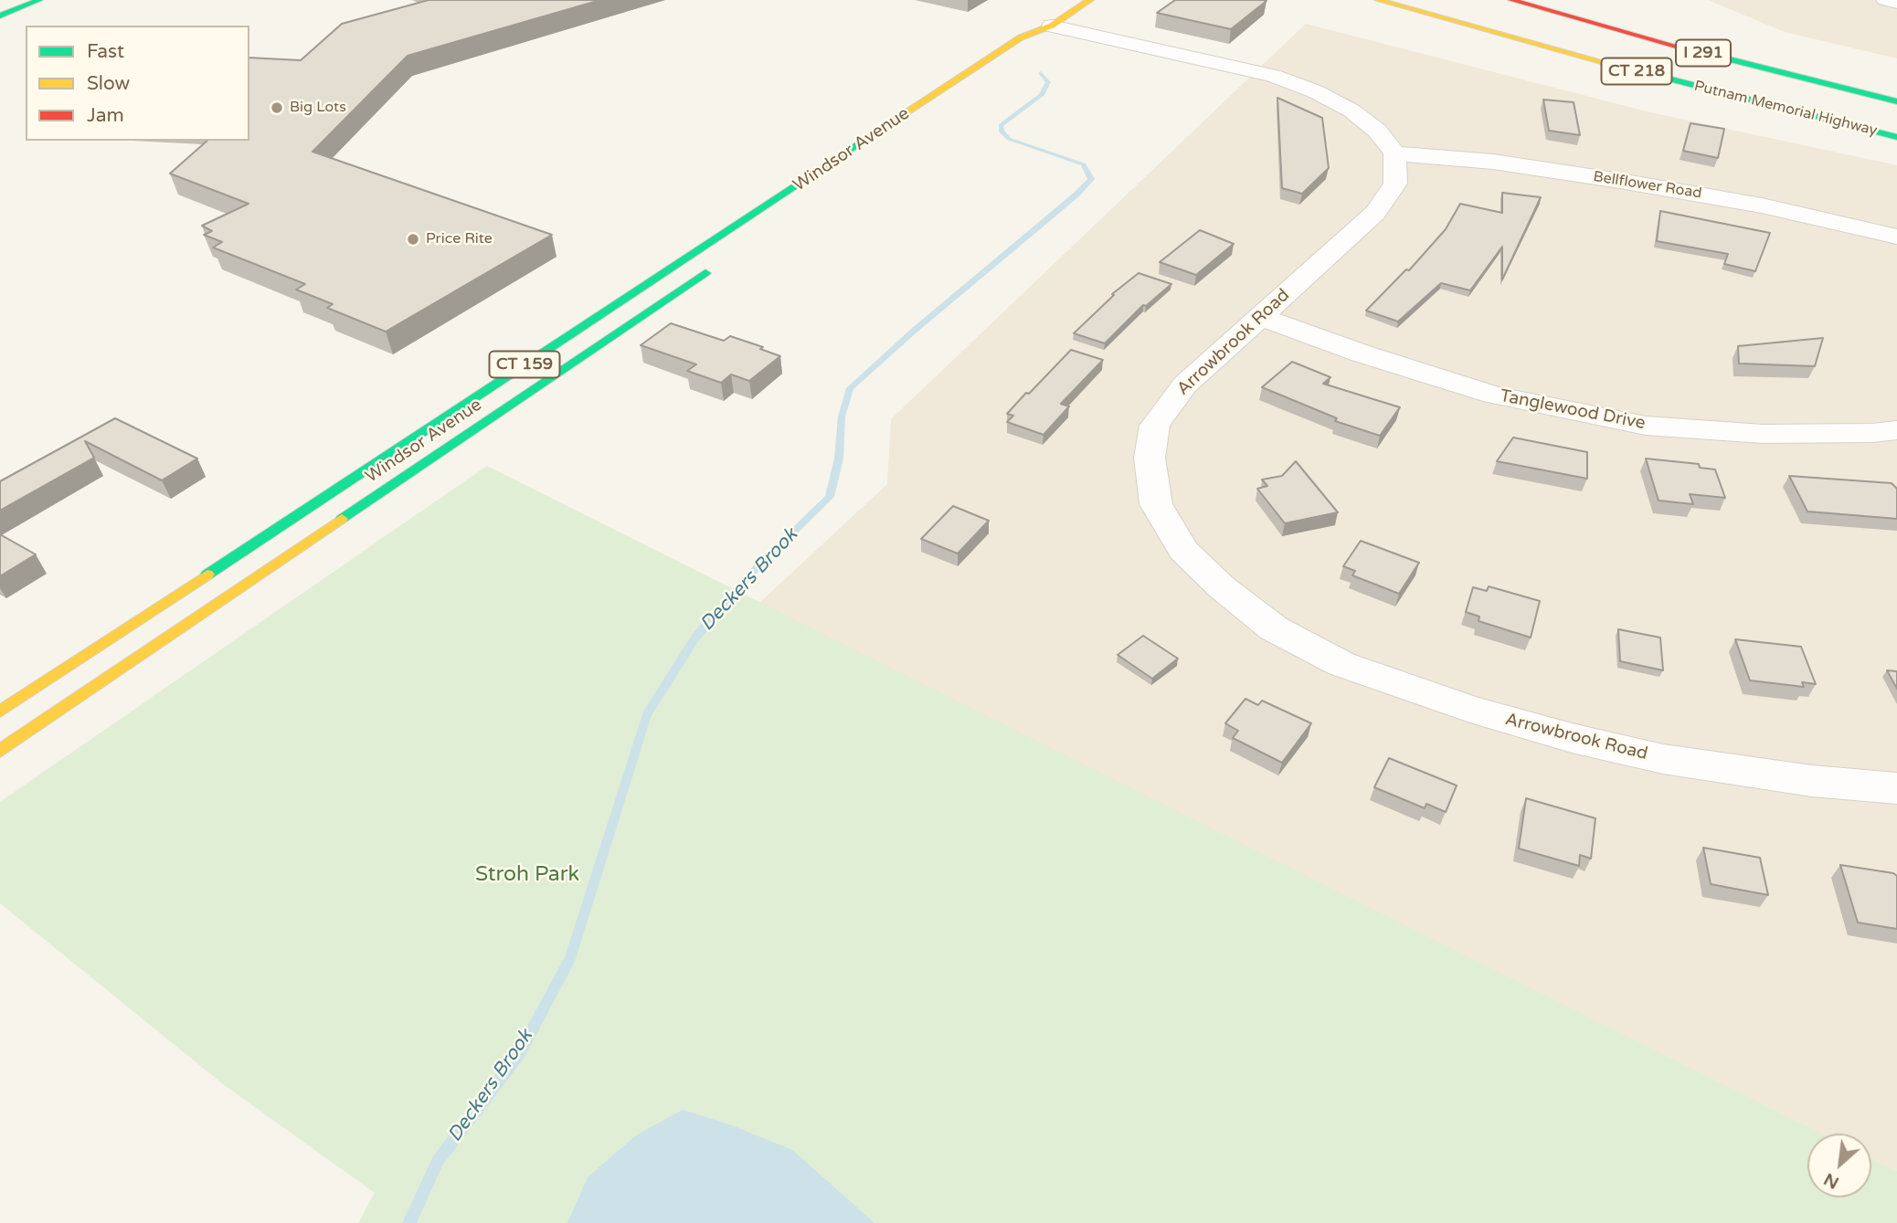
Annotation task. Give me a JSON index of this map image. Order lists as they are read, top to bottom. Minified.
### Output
{"streets":{"main road":["I 291","CT 218","Putnam Memorial Highway","Windsor Avenue","CT 159"],"street":["Bellflower Road","Arrowbrook Road","Tanglewood Drive"]},"crossings":[["Bellflower Road","Arrowbrook Road"],["Arrowbrook Road","Tanglewood Drive"]],"water":["Deckers Brook"],"parks":["Stroh Park"],"places":["Big Lots","Price Rite"],"legend":["Fast","Slow","Jam"],"north":"bottom left"}
